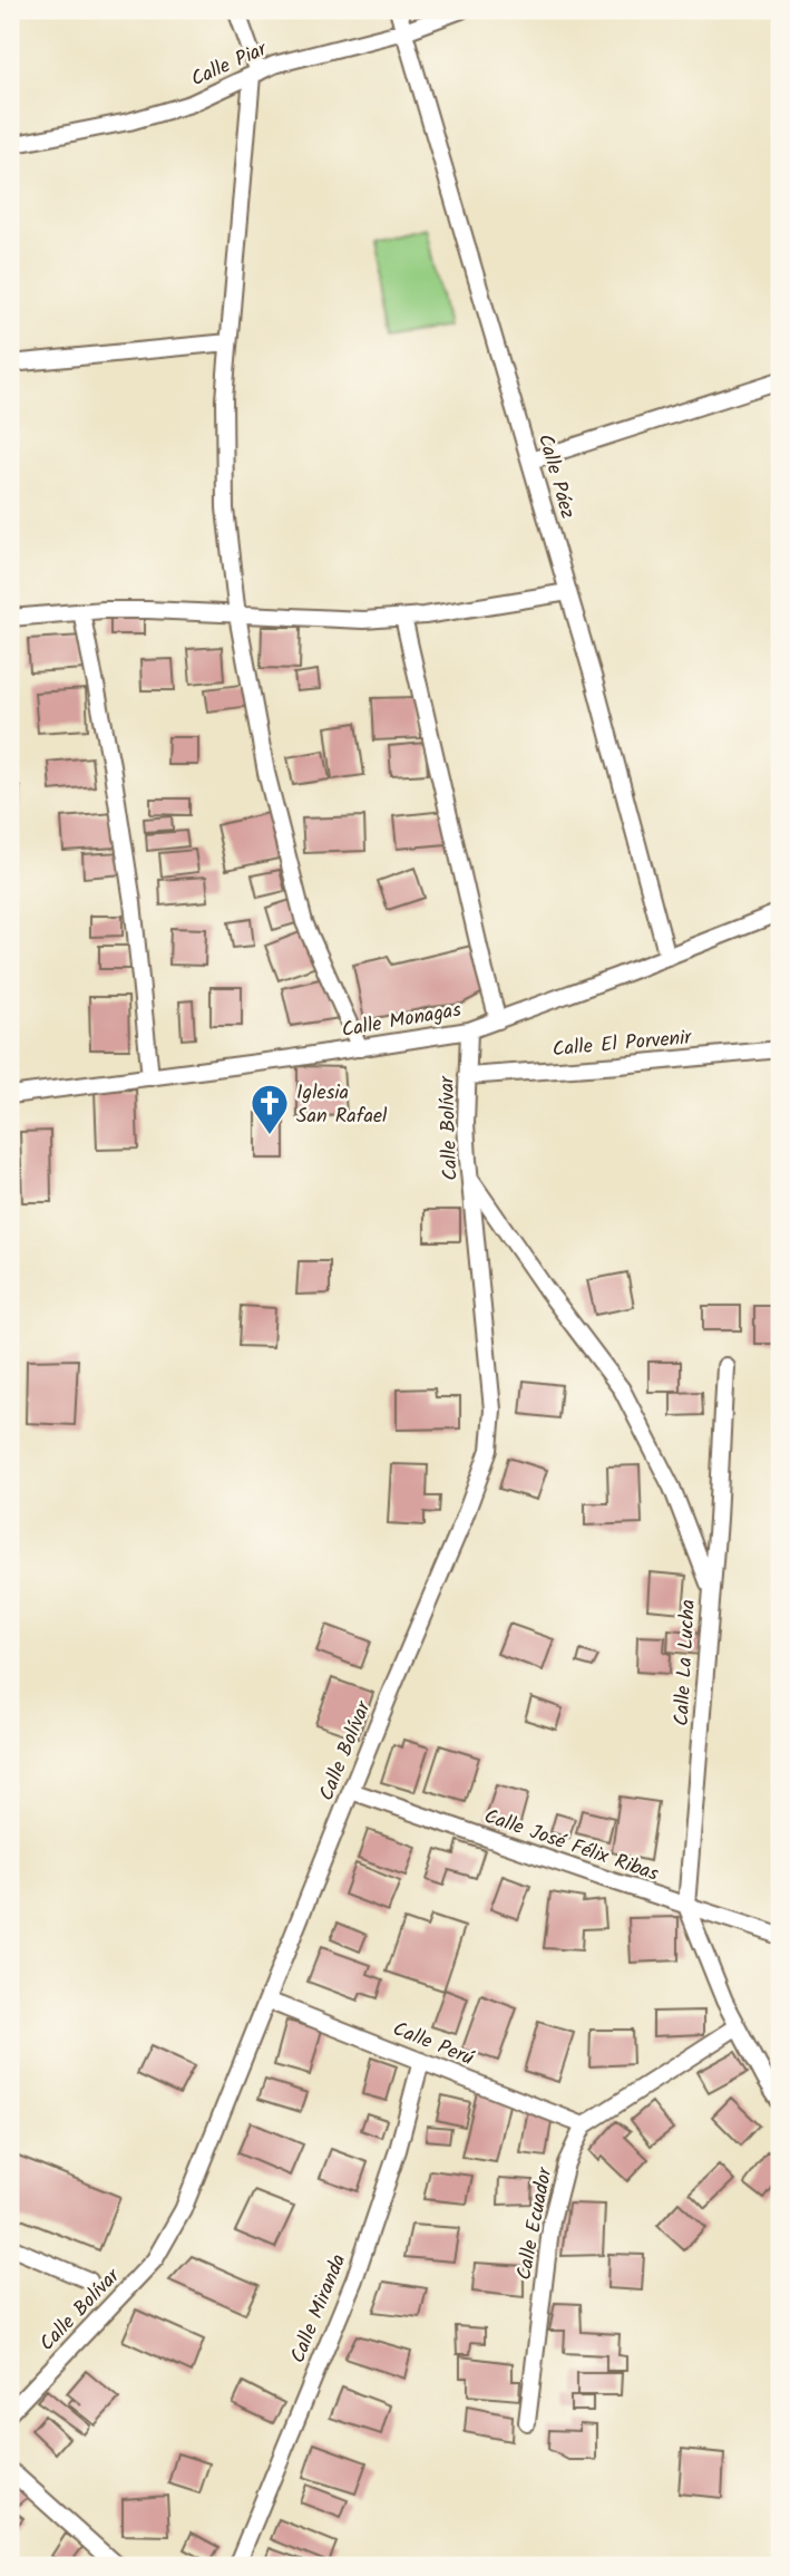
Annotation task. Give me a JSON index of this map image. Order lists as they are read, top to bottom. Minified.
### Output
{"streets":{"street":["Calle Piar","Calle Páez","Calle Monagas","Calle El Porvenir","Calle Bolívar","Calle La Lucha","Calle José Félix Ribas","Calle Perú","Calle Ecuador","Calle Miranda"]},"crossings":[["Calle Piar","Calle Páez"],["Calle Páez","Calle Monagas"],["Calle Monagas","Calle Bolívar"],["Calle El Porvenir","Calle Bolívar"],["Calle Bolívar","Calle La Lucha"],["Calle Bolívar","Calle José Félix Ribas"],["Calle Bolívar","Calle Perú"],["Calle La Lucha","Calle José Félix Ribas"],["Calle Perú","Calle Ecuador"],["Calle Perú","Calle Miranda"]],"places":{"church":["Iglesia San Rafael"]}}
